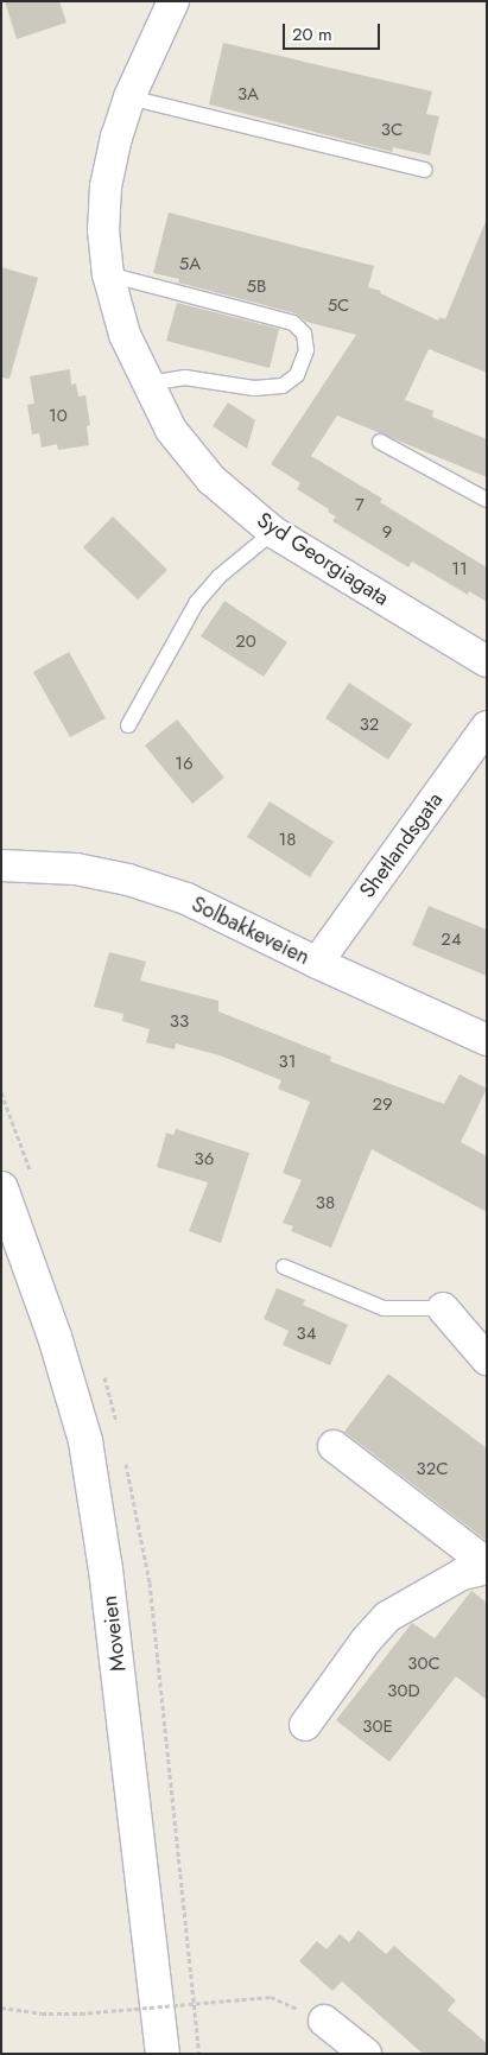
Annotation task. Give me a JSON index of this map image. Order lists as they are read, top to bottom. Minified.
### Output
{"streets":{"street":["Syd Georgiagata","Shetlandsgata","Solbakkeveien","Moveien"]},"crossings":[["Shetlandsgata","Solbakkeveien"]],"house_numbers":["3A","3C","5A","5B","5C","10","7","9","11","20","32","16","18","24","33","31","29","36","38","34","32C","30C","30D","30E"],"scale_bar":"20 m"}
